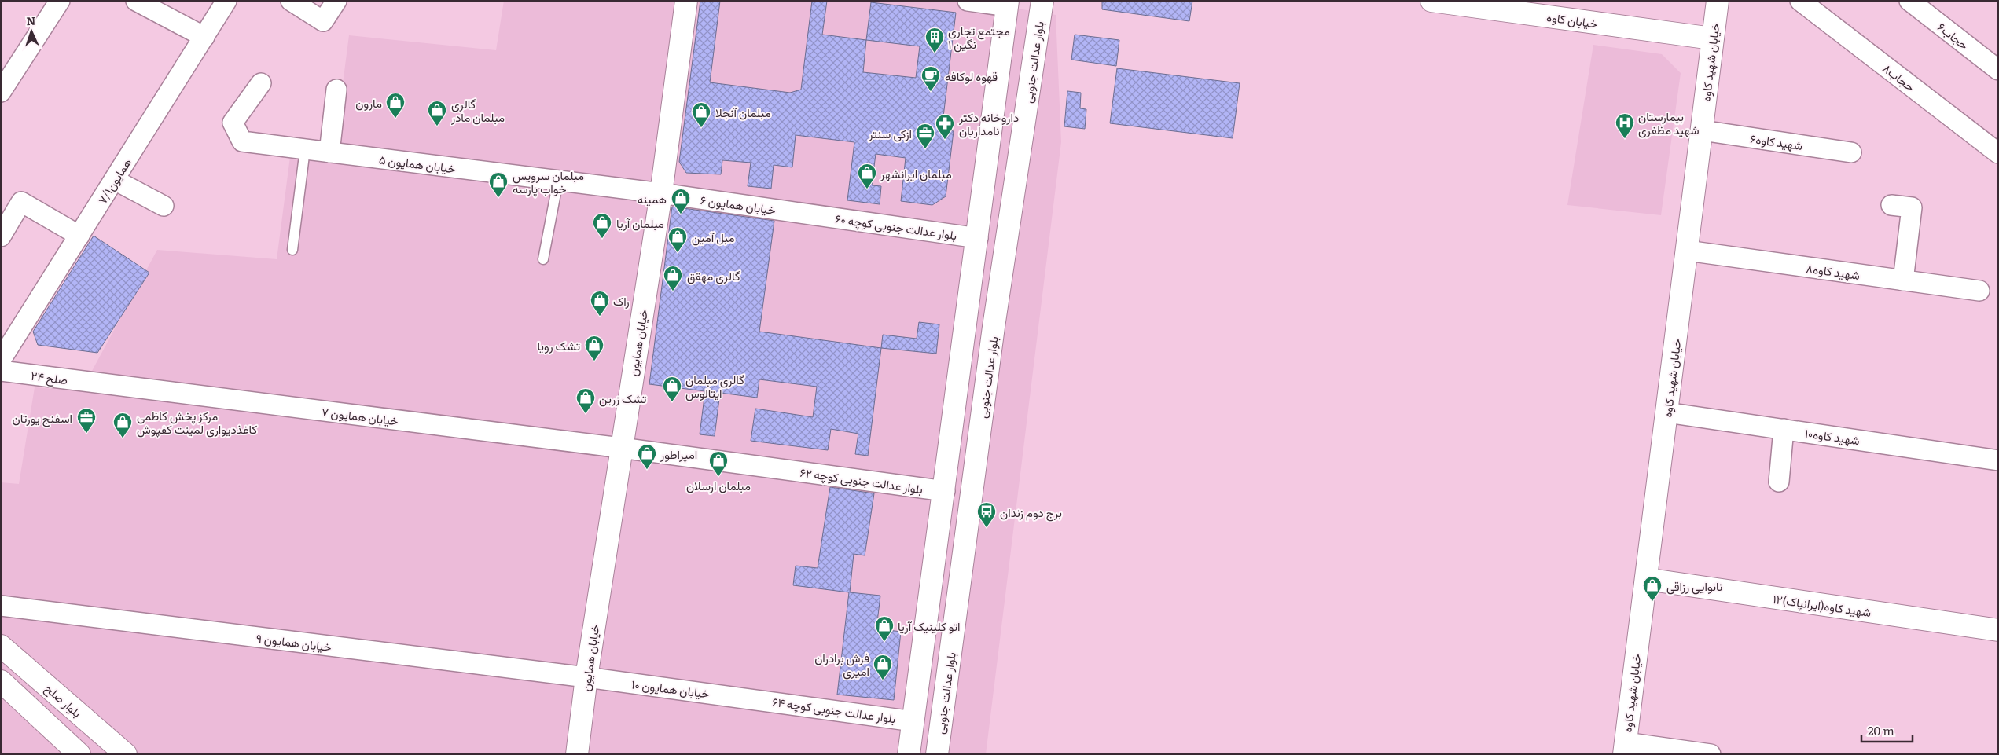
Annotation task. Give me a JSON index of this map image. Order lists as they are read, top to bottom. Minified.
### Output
{"streets":{"street":["خیابان کاوه","حجاب۶","بلوار عدالت جنوبی","خیابان شهید کاوه","حجاب۸","شهید کاوه۶","خیابان همایون ۵","همایون۷/۱","خیابان همایون ۶","بلوار عدالت جنوبی کوچه ۶۰","شهید کاوه۸","خیابان همایون","صلح ۲۴","خیابان همایون ۷","شهید کاوه۱۰","بلوار عدالت جنوبی کوچه ۶۲","۱۲شهید کاوه(ایرانپاک)","خیابان همایون ۹","خیابان همایون ۱۰","بلوار صلح","بلوار عدالت جنوبی کوچه ۶۴"]},"crossings":[["خیابان کاوه","خیابان شهید کاوه"],["خیابان شهید کاوه","شهید کاوه۶"],["خیابان شهید کاوه","شهید کاوه۸"],["خیابان شهید کاوه","شهید کاوه۱۰"],["خیابان شهید کاوه","۱۲شهید کاوه(ایرانپاک)"],["خیابان همایون ۵","خیابان همایون ۶"],["خیابان همایون ۵","خیابان همایون"],["خیابان همایون ۶","بلوار عدالت جنوبی کوچه ۶۰"],["خیابان همایون ۶","خیابان همایون"],["خیابان همایون","خیابان همایون ۷"],["خیابان همایون","خیابان همایون ۹"],["خیابان همایون","خیابان همایون ۱۰"],["صلح ۲۴","خیابان همایون ۷"],["خیابان همایون ۷","بلوار عدالت جنوبی کوچه ۶۲"],["خیابان همایون ۹","خیابان همایون ۱۰"],["خیابان همایون ۱۰","بلوار عدالت جنوبی کوچه ۶۴"]],"places":{"building":["مجتمع تجاری نگین ۱"],"cafe":["قهوه لوکافه"],"shop":["مارون","گالری مبلمان مادر","مبلمان آنجلا","مبلمان ایرانشهر","مبلمان سرویس خواب پارسه","همینه","مبلمان آریا","مبل آمین","گالری مهقق","راک","تشک رویا","گالری مبلمان ایتالوس","تشک زرین","مرکز پخش کاظمی کاغذدیواری لمینت کفپوش","امپراطور","مبلمان ارسلان","نانوایی رزاقی","اتو کلینیک آریا","فرش برادران امیری"],"hospital":["بیمارستان شهید مظفری"],"pharmacy":["داروخانه دکتر نامداریان"],"office":["ازکی سنتر","اسفنج یورتان"],"bus stop":["برج دوم زندان"]},"scale_bar":"20 m","north":"top"}
